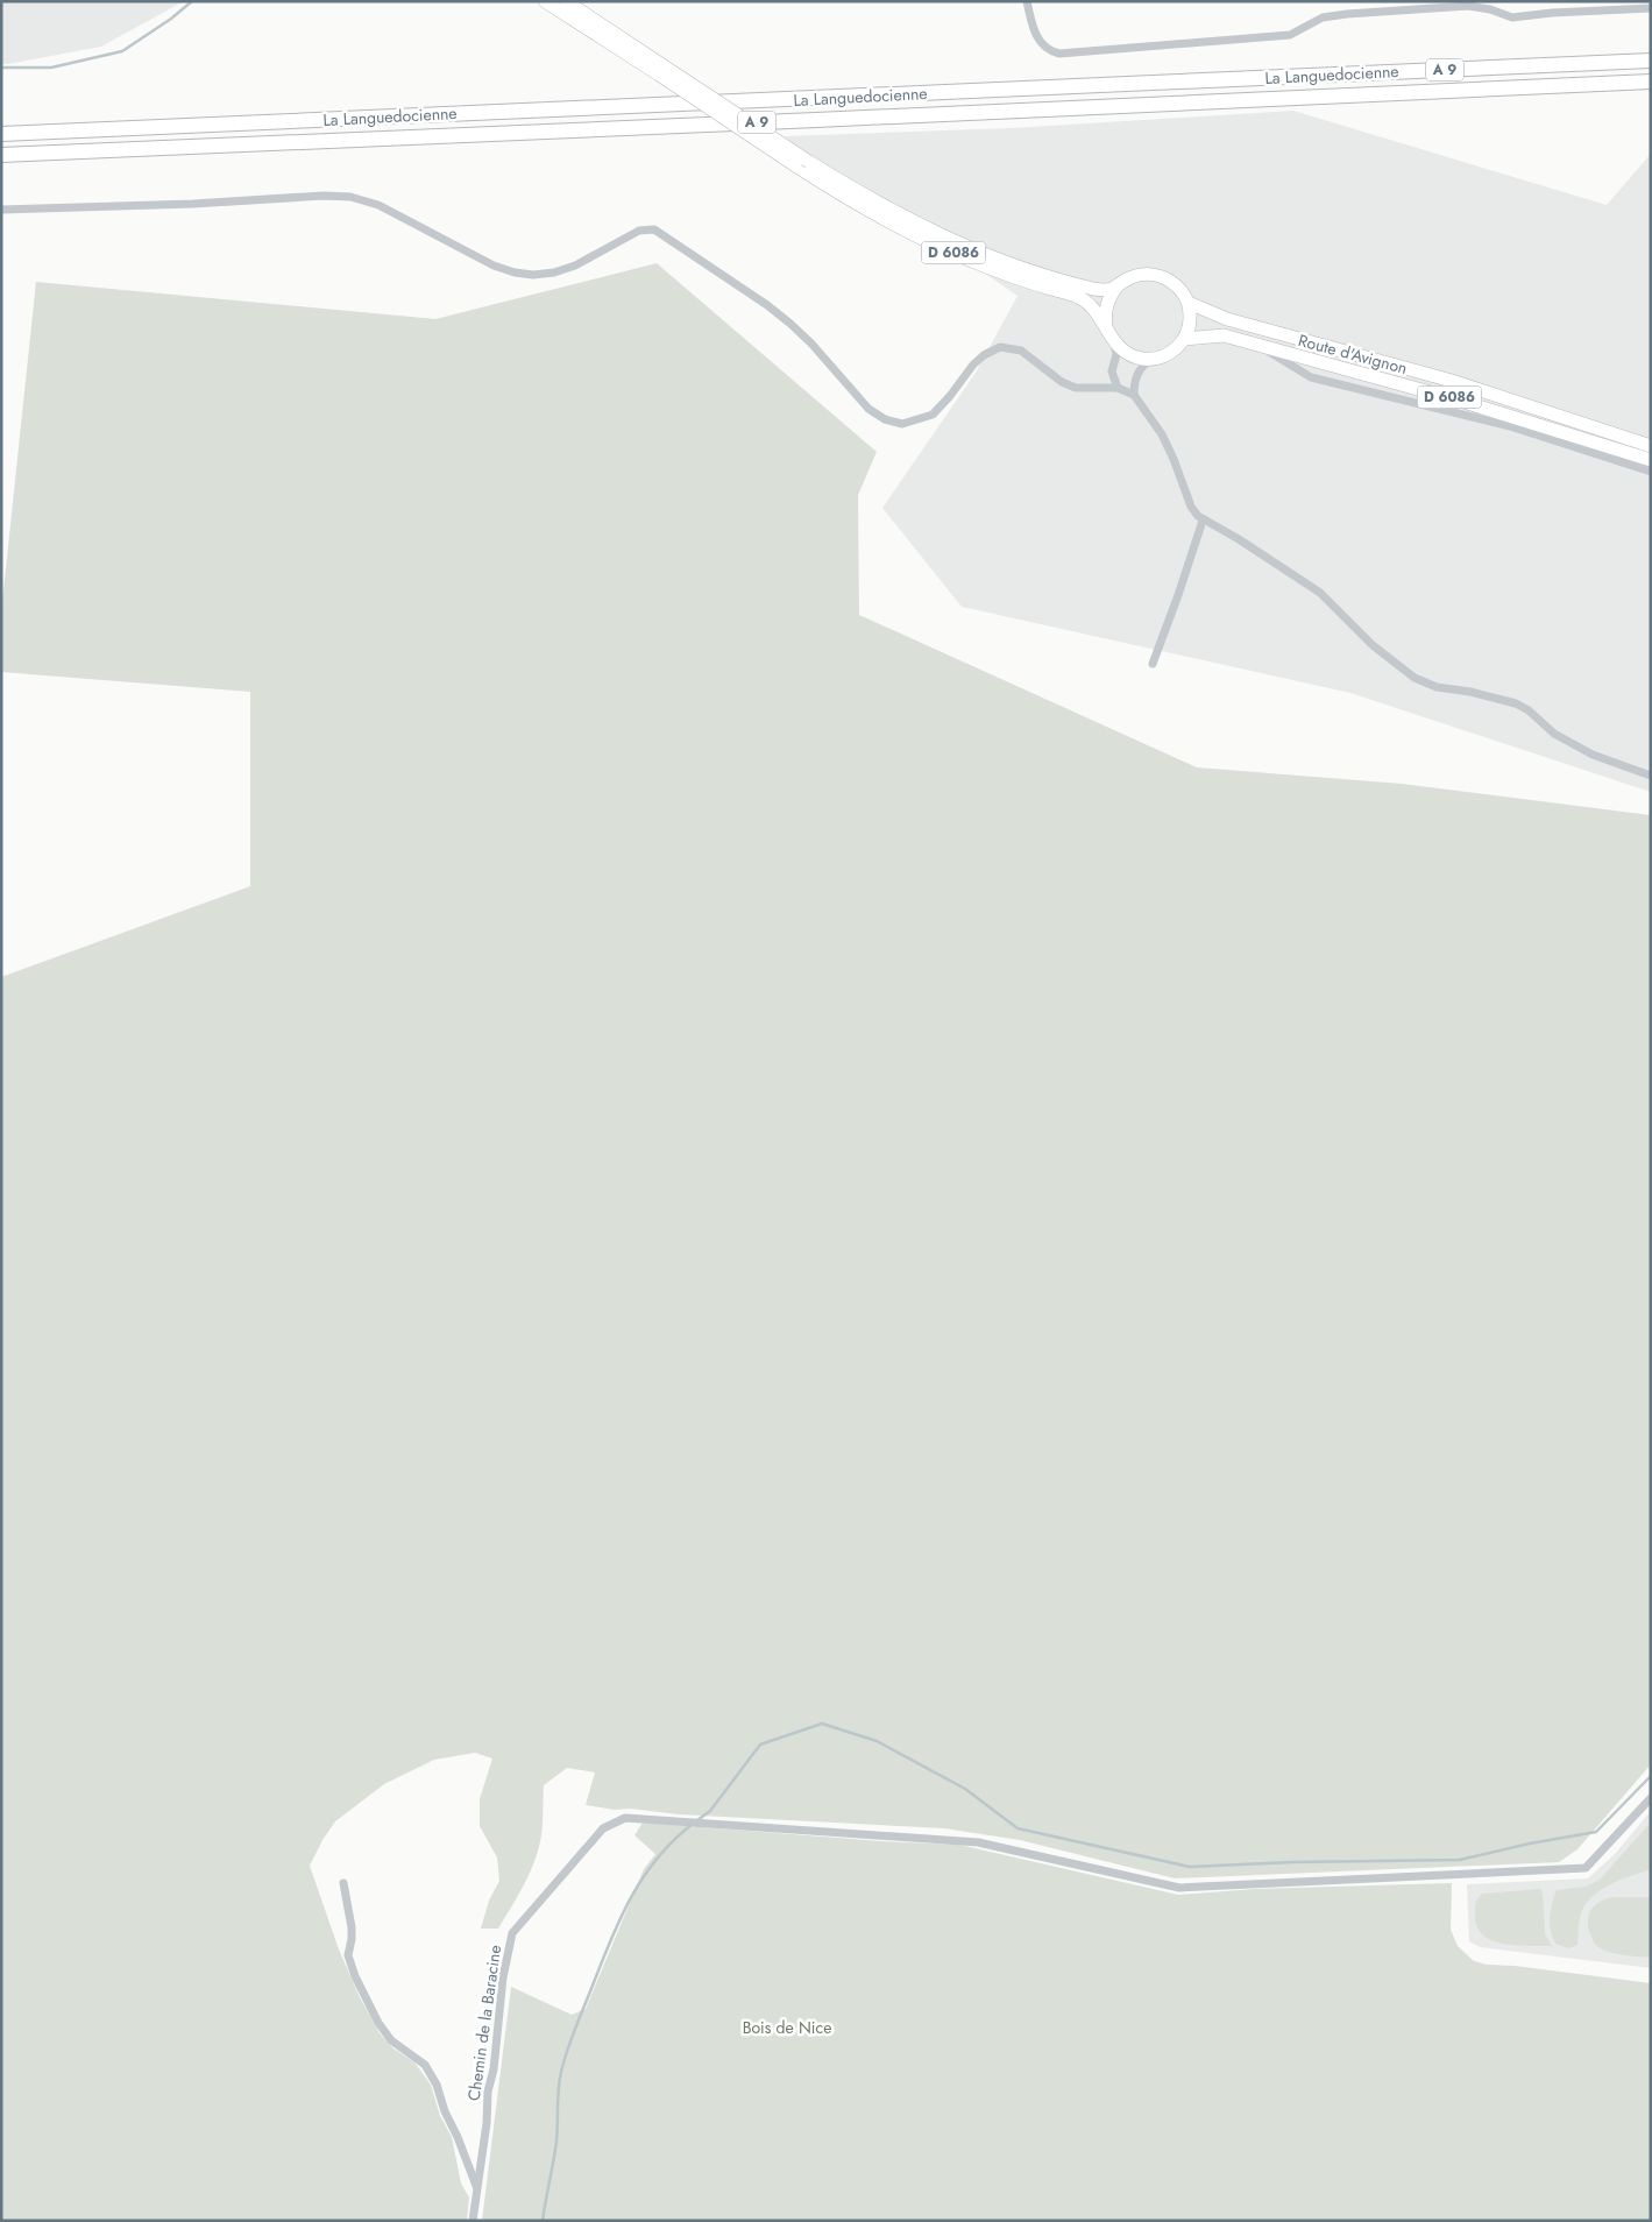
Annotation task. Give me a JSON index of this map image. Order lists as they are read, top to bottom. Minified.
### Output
{"streets":{"highway":["A 9","La Languedocienne"],"main road":["D 6086","Route d'Avignon"],"street":["Chemin de la Baracine"]},"crossings":[["D 6086","Route d'Avignon"]],"parks":["Bois de Nice"]}
